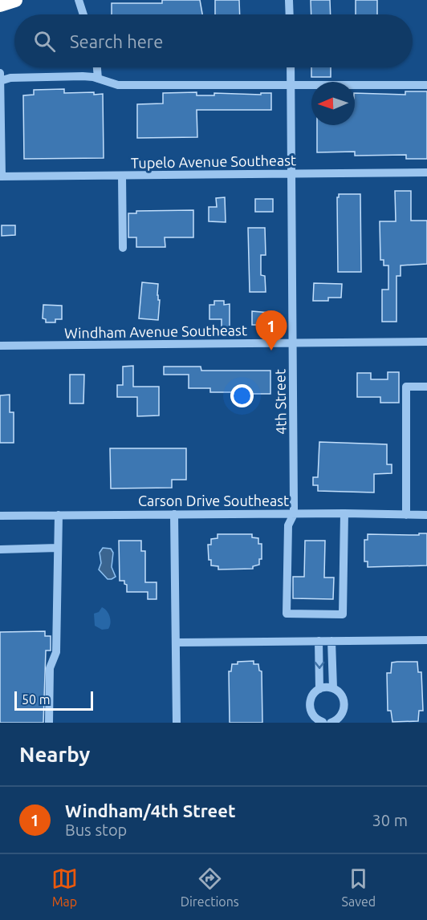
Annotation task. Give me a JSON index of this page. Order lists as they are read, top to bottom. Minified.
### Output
{"streets":{"street":["Tupelo Avenue Southeast","Windham Avenue Southeast","4th Street","Carson Drive Southeast"]},"crossings":[["Tupelo Avenue Southeast","4th Street"],["Windham Avenue Southeast","4th Street"],["4th Street","Carson Drive Southeast"]],"scale_bar":"50 m","north":"left","page":{"search":"Search here","pins":"1","scale":"50 m","heading":"Nearby","list":[{"mark":"1","name":"Windham/4th Street","note":"Bus stop","value":"30 m"}],"nav":["Map","Directions","Saved"]}}
